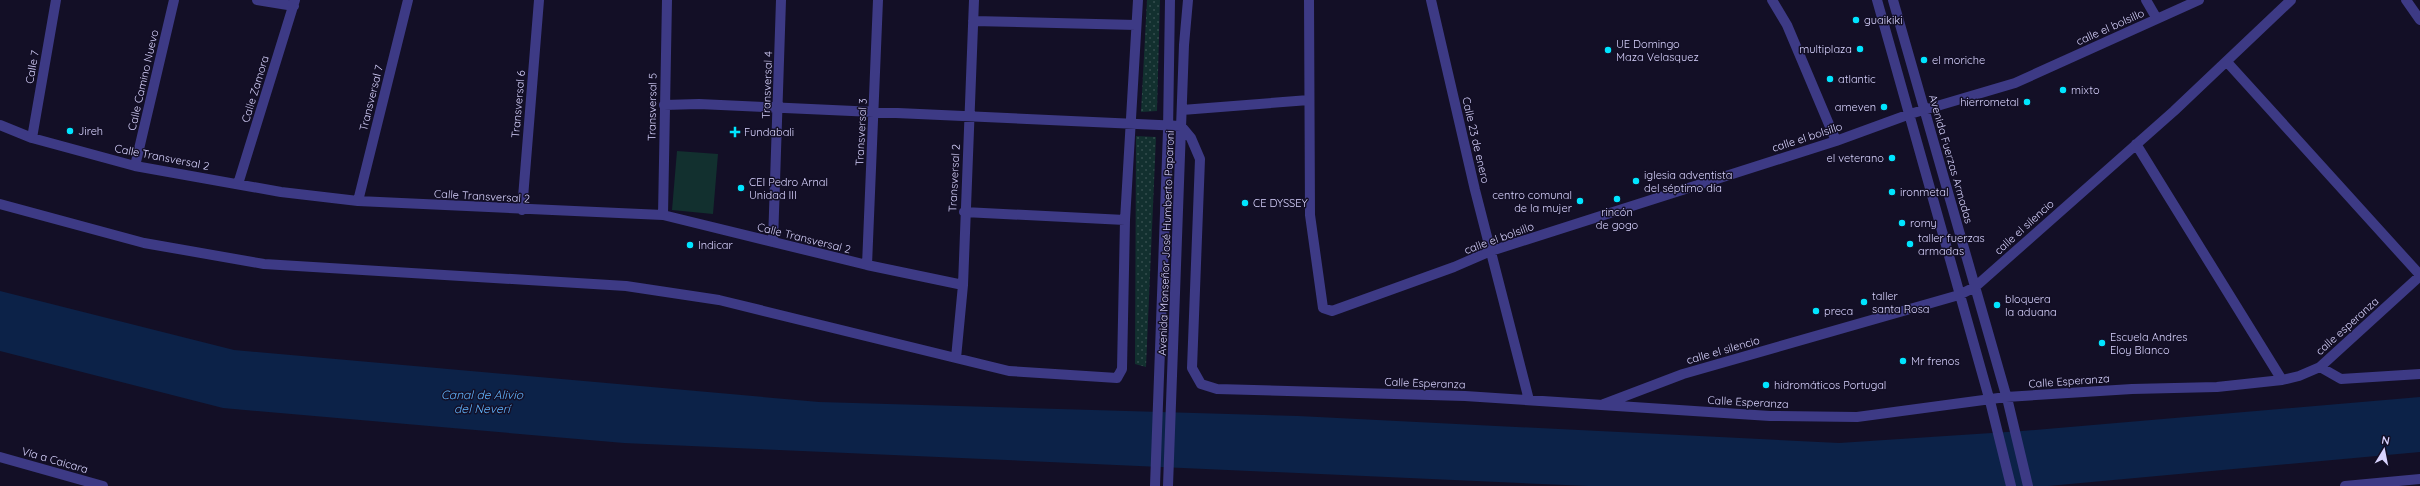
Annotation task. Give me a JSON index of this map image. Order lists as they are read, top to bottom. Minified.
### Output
{"streets":{"street":["calle el bolsillo","Calle 7","Calle Camino Nuevo","Transversal 4","Calle Zamora","Transversal 7","Transversal 6","Transversal 5","Transversal 3","Calle 23 de enero","Calle Transversal 2","Avenida Fuerzas Armadas","Transversal 2","calle el silencio","Avenida Monseñor José Humberto Paparoni","calle esperanza","Calle Esperanza","Vía a Caicara"]},"crossings":[["calle el bolsillo","Calle 23 de enero"],["calle el bolsillo","Avenida Fuerzas Armadas"],["Calle 7","Calle Transversal 2"],["Calle Camino Nuevo","Calle Transversal 2"],["Transversal 4","Calle Transversal 2"],["Calle Zamora","Calle Transversal 2"],["Transversal 7","Calle Transversal 2"],["Transversal 6","Calle Transversal 2"],["Transversal 5","Calle Transversal 2"],["Transversal 3","Calle Transversal 2"],["Calle 23 de enero","Calle Esperanza"],["Calle Transversal 2","Transversal 2"],["Avenida Fuerzas Armadas","calle el silencio"],["Avenida Fuerzas Armadas","Calle Esperanza"],["calle el silencio","Calle Esperanza"],["Avenida Monseñor José Humberto Paparoni","Calle Esperanza"],["calle esperanza","Calle Esperanza"]],"water":["Canal de Alivio del Neverí"],"places":{"other":["guaikiki","multiplaza","UE Domingo Maza Velasquez","el moriche","atlantic","mixto","hierrometal","ameven","Jireh","el veterano","iglesia adventista del séptimo día","CEI Pedro Arnal Unidad III","ironmetal","rincón de gogo","centro comunal de la mujer","CE DYSSEY","romy","taller fuerzas armadas","Indicar","taller santa Rosa","bloquera la aduana","preca","Escuela Andres Eloy Blanco","Mr frenos","hidromáticos Portugal"],"health":["Fundabali"]},"north":"top"}
